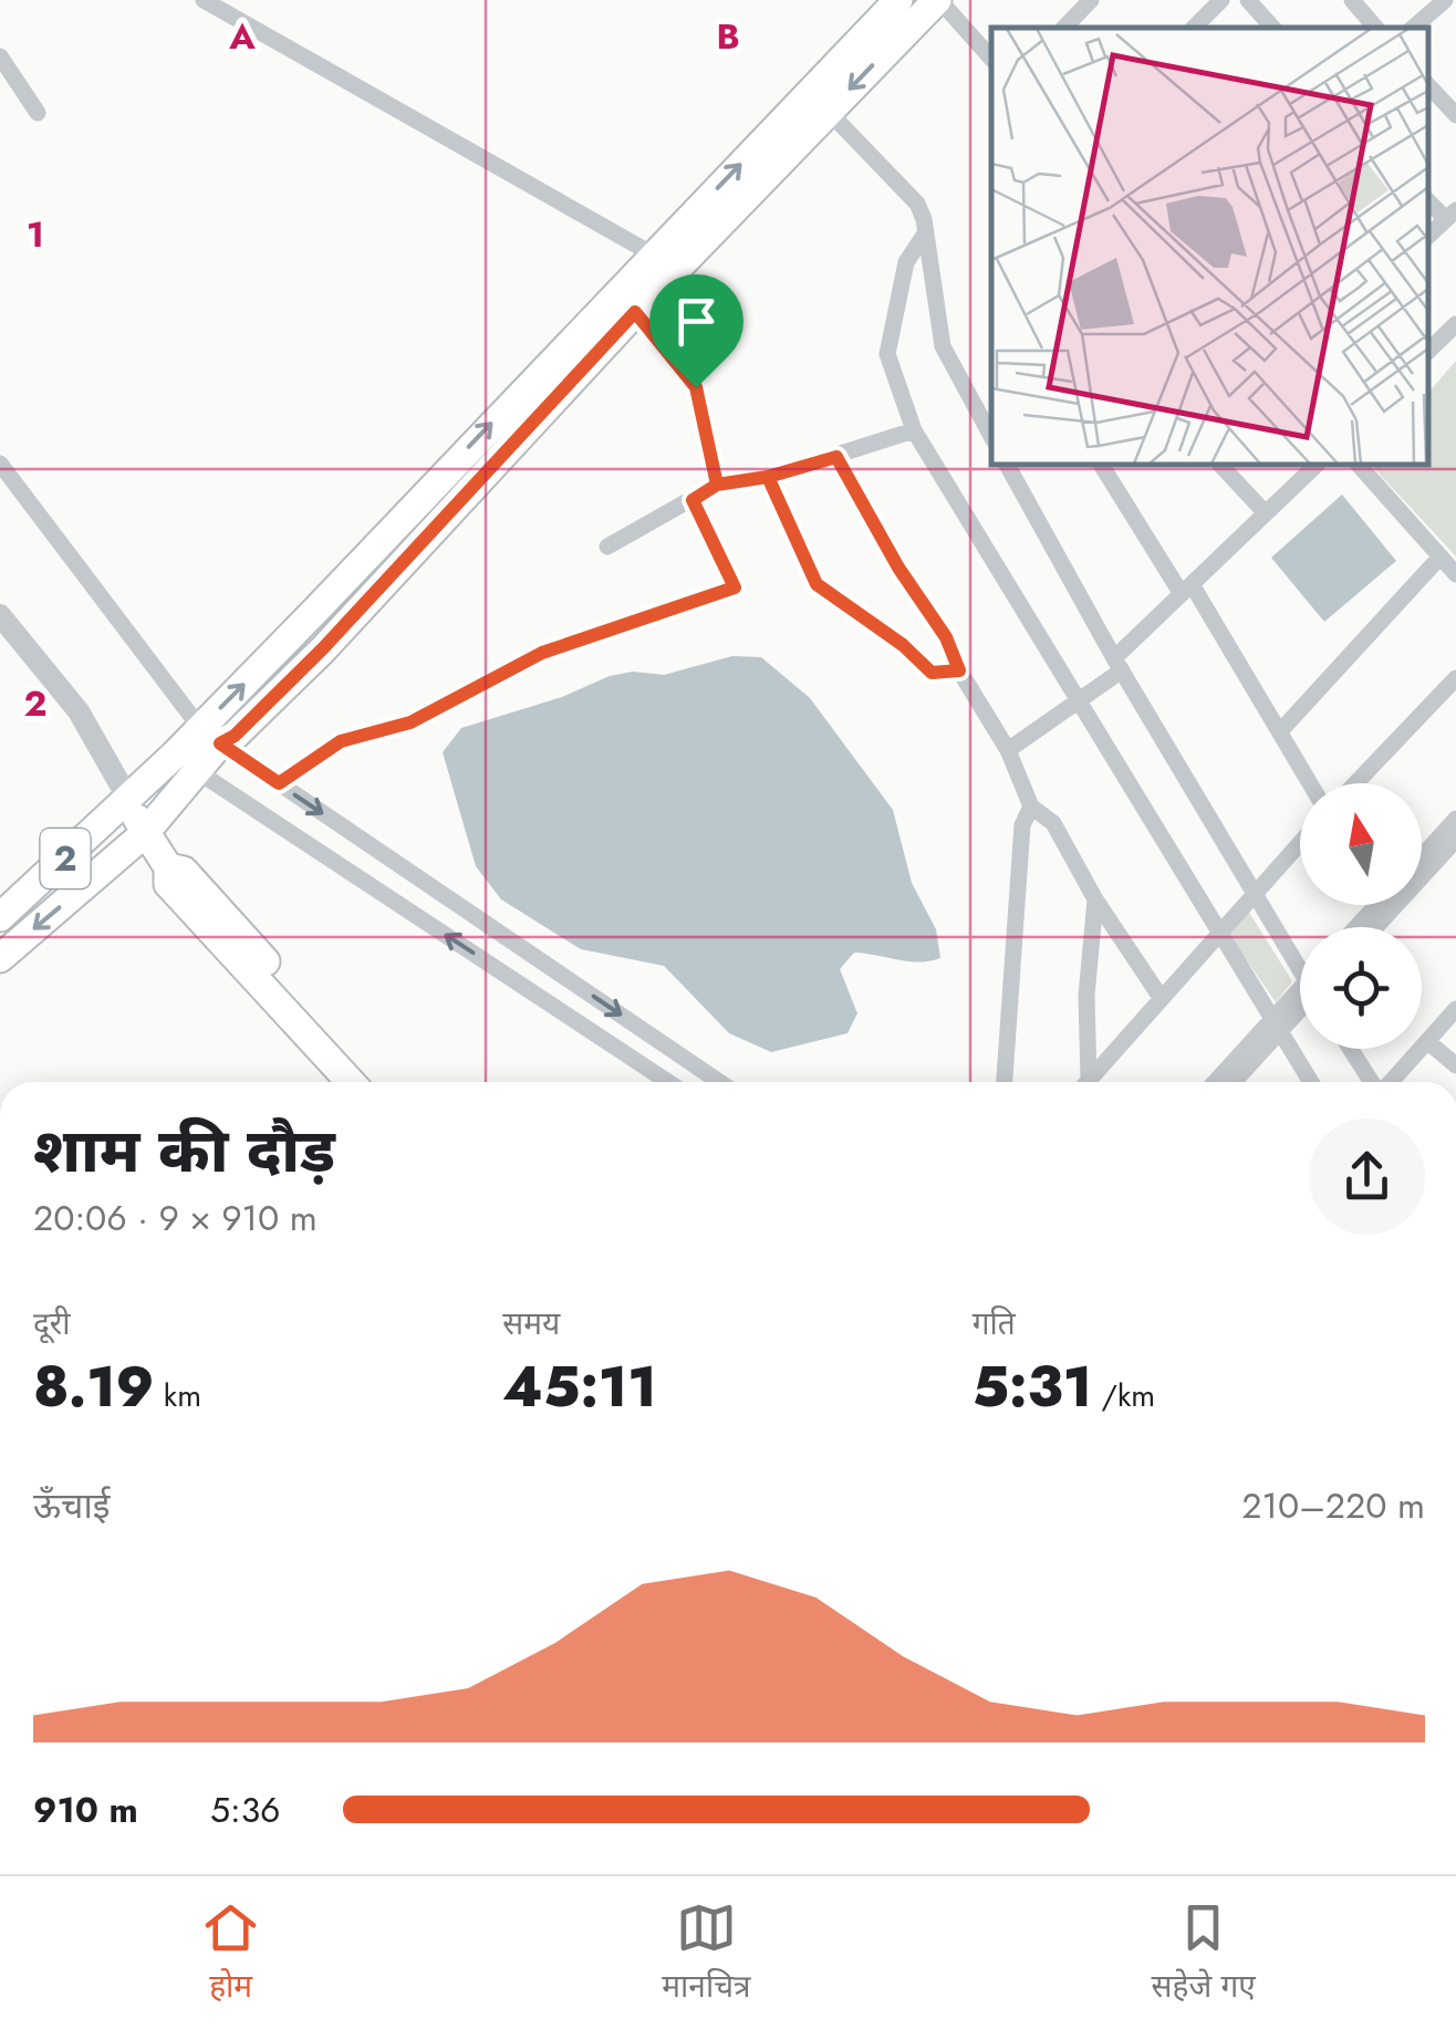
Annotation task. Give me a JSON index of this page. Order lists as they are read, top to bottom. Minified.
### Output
{"streets":{"main road":["2"]},"north":"top","page":{"heading":["शाम की दौड़","20:06 · 9 × 910 m"],"stats":[["दूरी","8.19 km"],["समय","45:11"],["गति","5:31 /km"]],"chart":["ऊँचाई","210–220 m"],"list":[{"name":"910 m","note":"5:36"}],"tabs":["होम","मानचित्र","सहेजे गए"]},"grid":{"columns":["A","B"],"rows":["1","2"]}}
